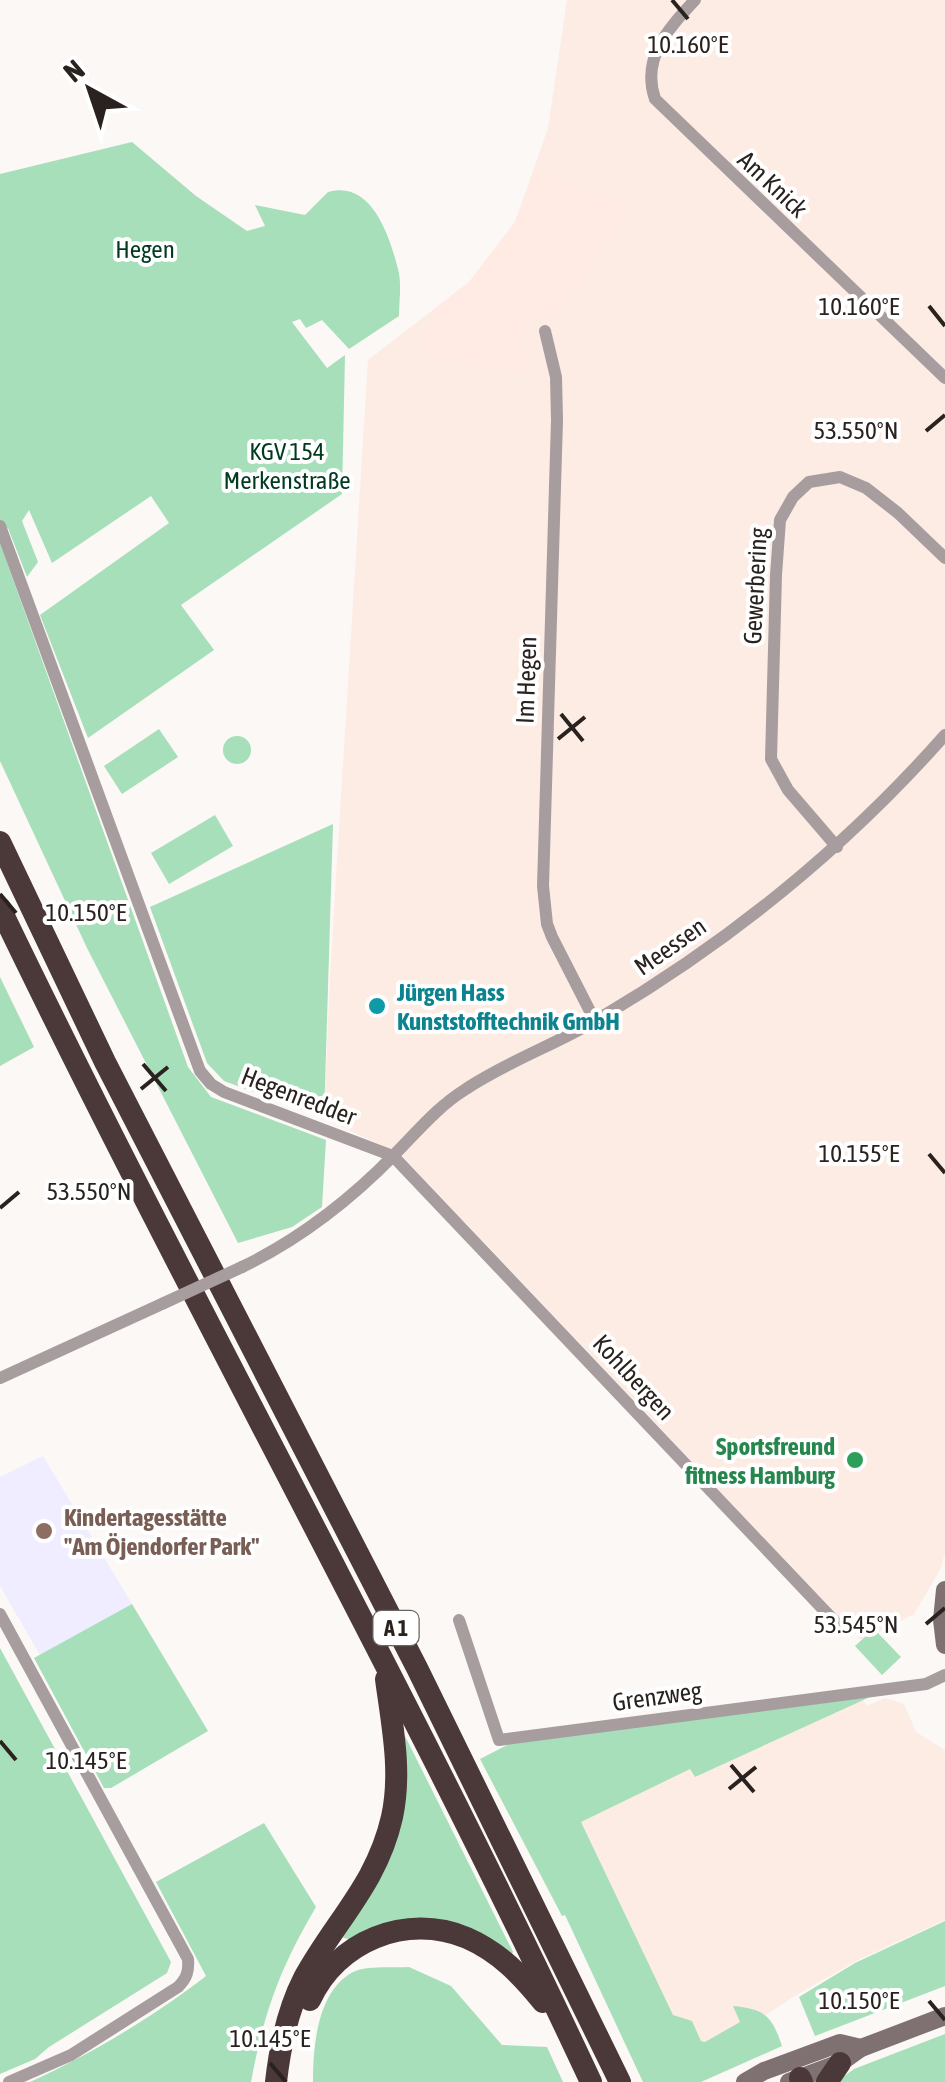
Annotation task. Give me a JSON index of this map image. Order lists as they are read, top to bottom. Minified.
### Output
{"streets":{"highway":["A 1"],"street":["Am Knick","Gewerbering","Im Hegen","Meessen","Hegenredder","Kohlbergen","Grenzweg"]},"crossings":[["Gewerbering","Meessen"],["Im Hegen","Meessen"],["Meessen","Hegenredder"],["Meessen","Kohlbergen"],["Hegenredder","Kohlbergen"]],"parks":["Hegen","KGV 154 Merkenstraße"],"places":["Jürgen Hass Kunststofftechnik GmbH","Sportsfreund fitness Hamburg","Kindertagesstätte \"Am Öjendorfer Park\""],"north":"top left","coordinates":["10.160°E","53.550°N","10.150°E","10.155°E","53.545°N","10.145°E"]}
